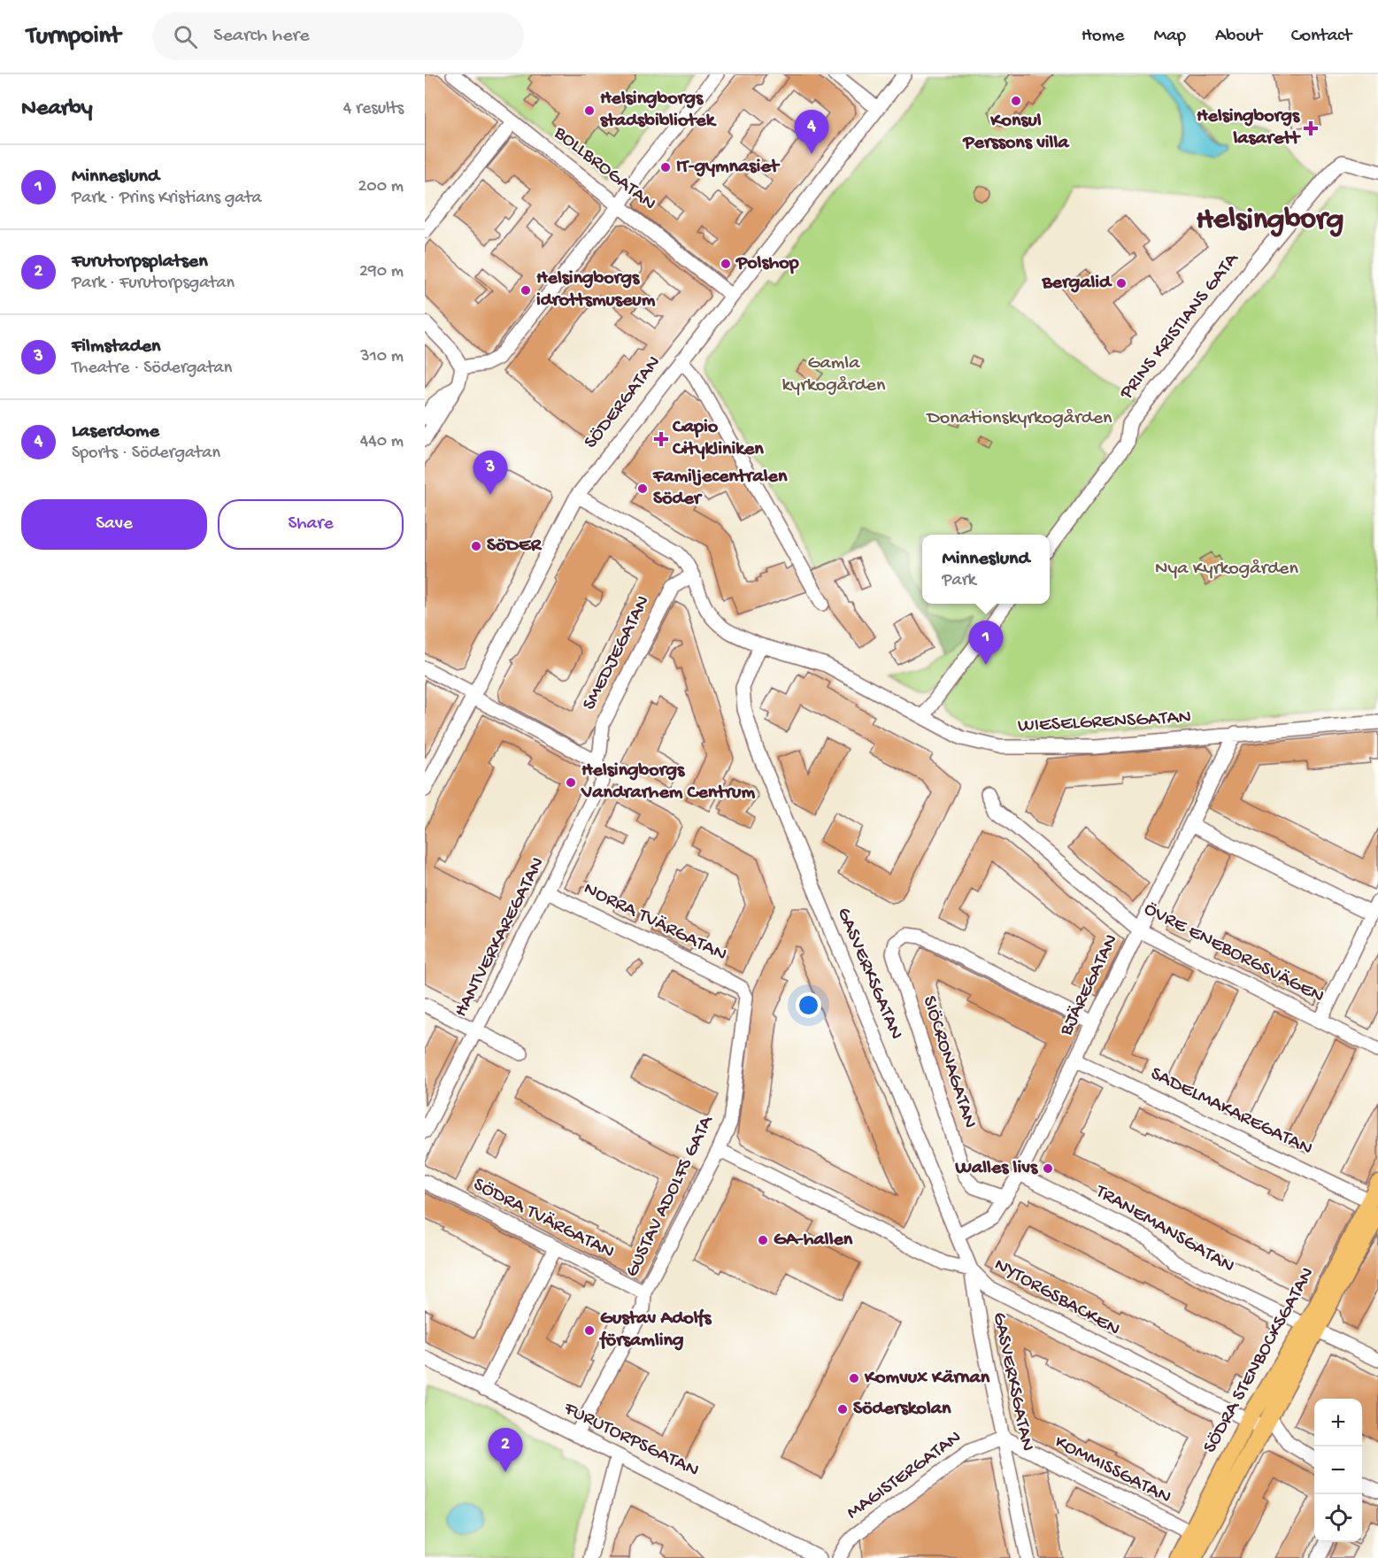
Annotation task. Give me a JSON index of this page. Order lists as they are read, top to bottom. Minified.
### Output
{"streets":{"main road":["SÖDRA STENBOCKSGATAN"],"street":["BOLLBROGATAN","PRINS KRISTIANS GATA","SÖDERGATAN","SMEDJEGATAN","WIESELGRENSGATAN","NORRA TVÄRGATAN","HANTVERKAREGATAN","ÖVRE ENEBORGSVÄGEN","GASVERKSGATAN","BJÄREGATAN","SIÖCRONAGATAN","SADELMAKAREGATAN","GUSTAV ADOLFS GATA","SÖDRA TVÄRGATAN","TRANEMANSGATAN","NYTORGSBACKEN","FURUTORPSGATAN","KOMMISSGATAN","MAGISTERGATAN"]},"crossings":[["BOLLBROGATAN","SÖDERGATAN"],["SMEDJEGATAN","HANTVERKAREGATAN"],["WIESELGRENSGATAN","GASVERKSGATAN"],["WIESELGRENSGATAN","BJÄREGATAN"],["NORRA TVÄRGATAN","HANTVERKAREGATAN"],["NORRA TVÄRGATAN","GUSTAV ADOLFS GATA"],["ÖVRE ENEBORGSVÄGEN","BJÄREGATAN"],["GASVERKSGATAN","BJÄREGATAN"],["GASVERKSGATAN","NYTORGSBACKEN"],["GASVERKSGATAN","KOMMISSGATAN"],["GASVERKSGATAN","MAGISTERGATAN"],["BJÄREGATAN","SIÖCRONAGATAN"],["BJÄREGATAN","SADELMAKAREGATAN"],["BJÄREGATAN","TRANEMANSGATAN"],["SADELMAKAREGATAN","SÖDRA STENBOCKSGATAN"],["GUSTAV ADOLFS GATA","SÖDRA TVÄRGATAN"],["GUSTAV ADOLFS GATA","NYTORGSBACKEN"],["GUSTAV ADOLFS GATA","FURUTORPSGATAN"],["TRANEMANSGATAN","SÖDRA STENBOCKSGATAN"],["NYTORGSBACKEN","SÖDRA STENBOCKSGATAN"],["SÖDRA STENBOCKSGATAN","KOMMISSGATAN"],["KOMMISSGATAN","MAGISTERGATAN"]],"districts":["Helsingborg"],"parks":["Gamla kyrkogården","Donationskyrkogården","Nya Kyrkogården"],"places":{"other":["Konsul Perssons villa","Helsingborgs stadsbibliotek","IT-gymnasiet","Polshop","Bergalid","Helsingborgs idrottsmuseum","Familjecentralen Söder","SöDER","Helsingborgs Vandrarhem Centrum","Walles livs","GA-hallen","Gustav Adolfs församling","Komvux Kärnan","Söderskolan"],"health":["Helsingborgs lasarett","Capio Citykliniken"]},"page":{"header":"Turnpoint","search":"Search here","nav":["Home","Map","About","Contact"],"heading":["Nearby","4 results"],"pins":["4","3","1","2"],"list":[{"mark":"1","name":"Minneslund","note":"Park · Prins Kristians gata","value":"200 m"},{"mark":"2","name":"Furutorpsplatsen","note":"Park · Furutorpsgatan","value":"290 m"},{"mark":"3","name":"Filmstaden","note":"Theatre · Södergatan","value":"310 m"},{"mark":"4","name":"Laserdome","note":"Sports · Södergatan","value":"440 m"}],"buttons":["Save","Share"],"popup":["Minneslund","Park"],"map_buttons":["+","−"]}}
